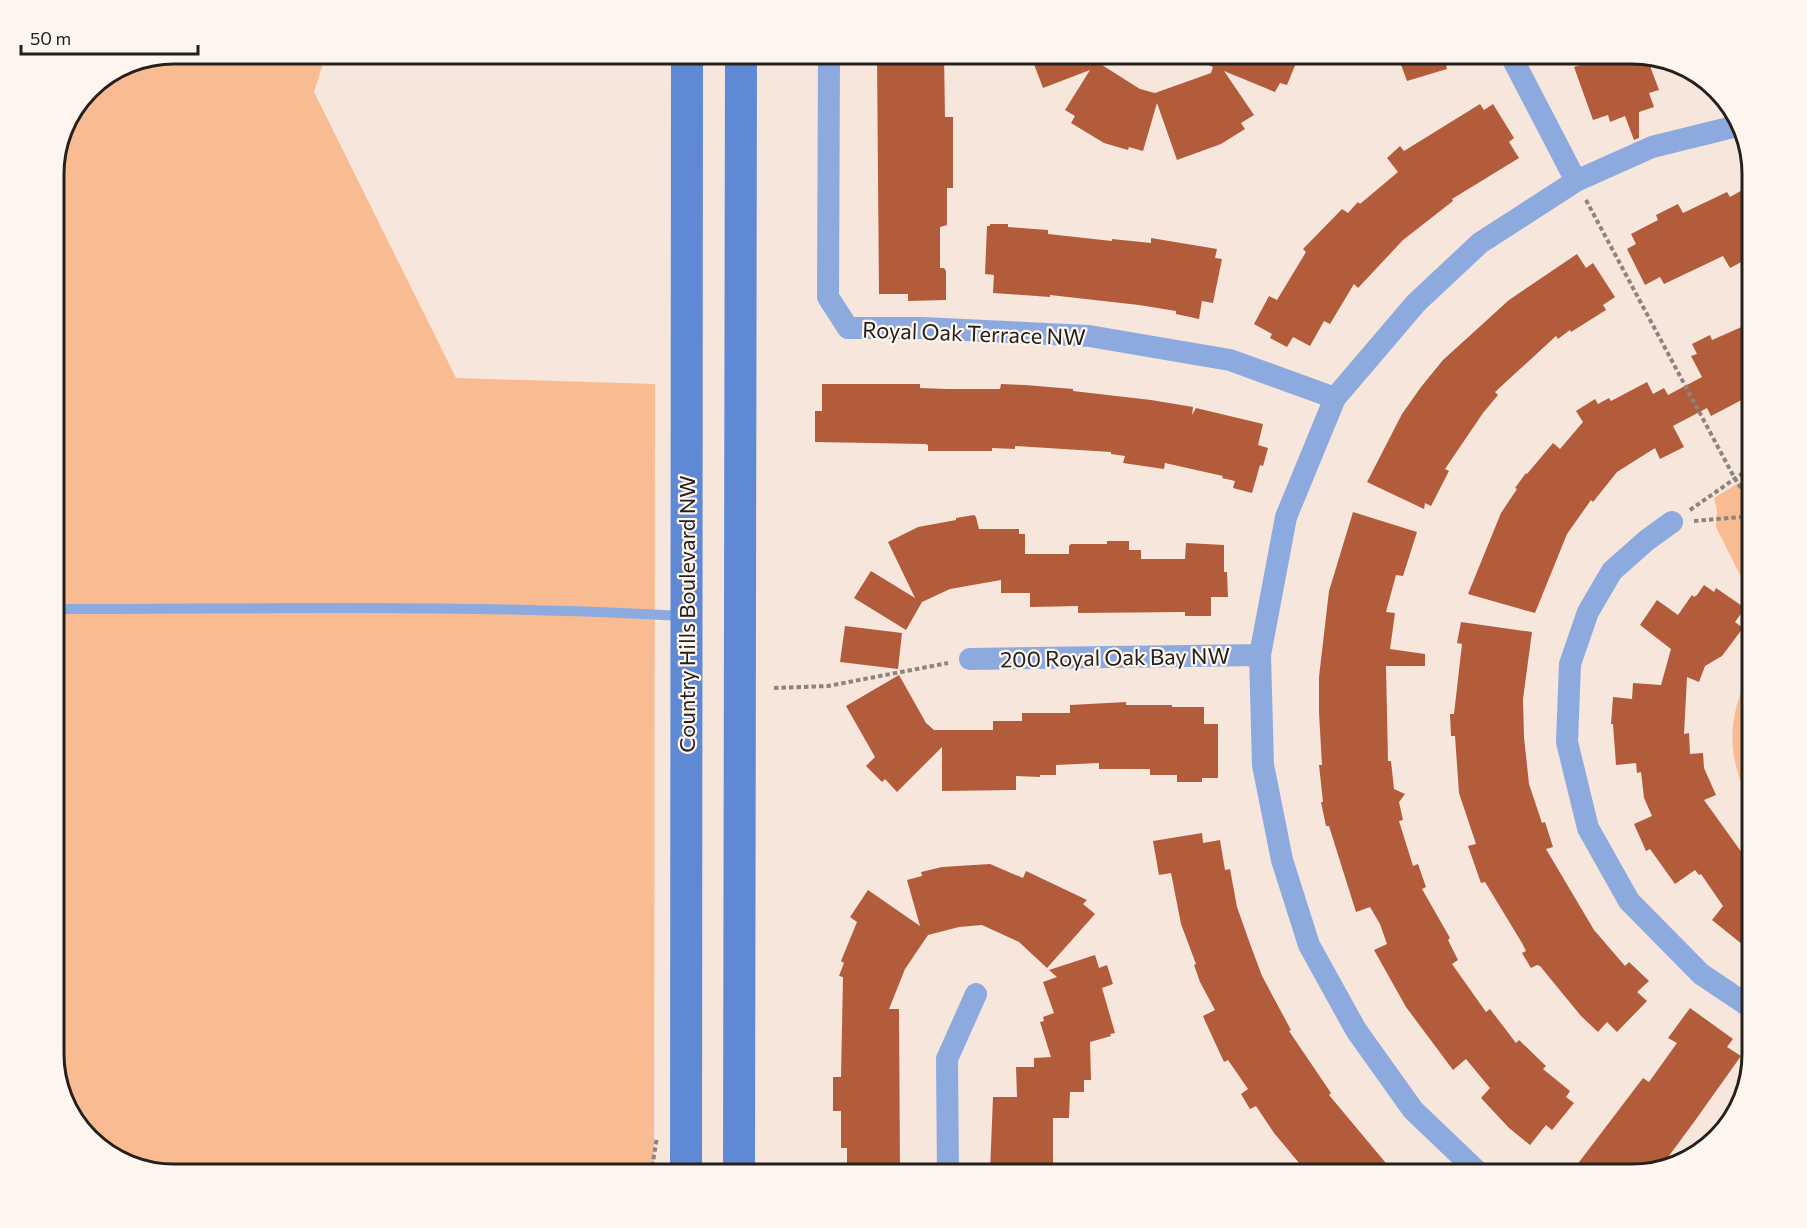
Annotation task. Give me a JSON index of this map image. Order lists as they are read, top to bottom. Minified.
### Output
{"streets":{"main road":["Country Hills Boulevard NW"],"street":["Royal Oak Terrace NW","200 Royal Oak Bay NW"]},"scale_bar":"50 m"}
